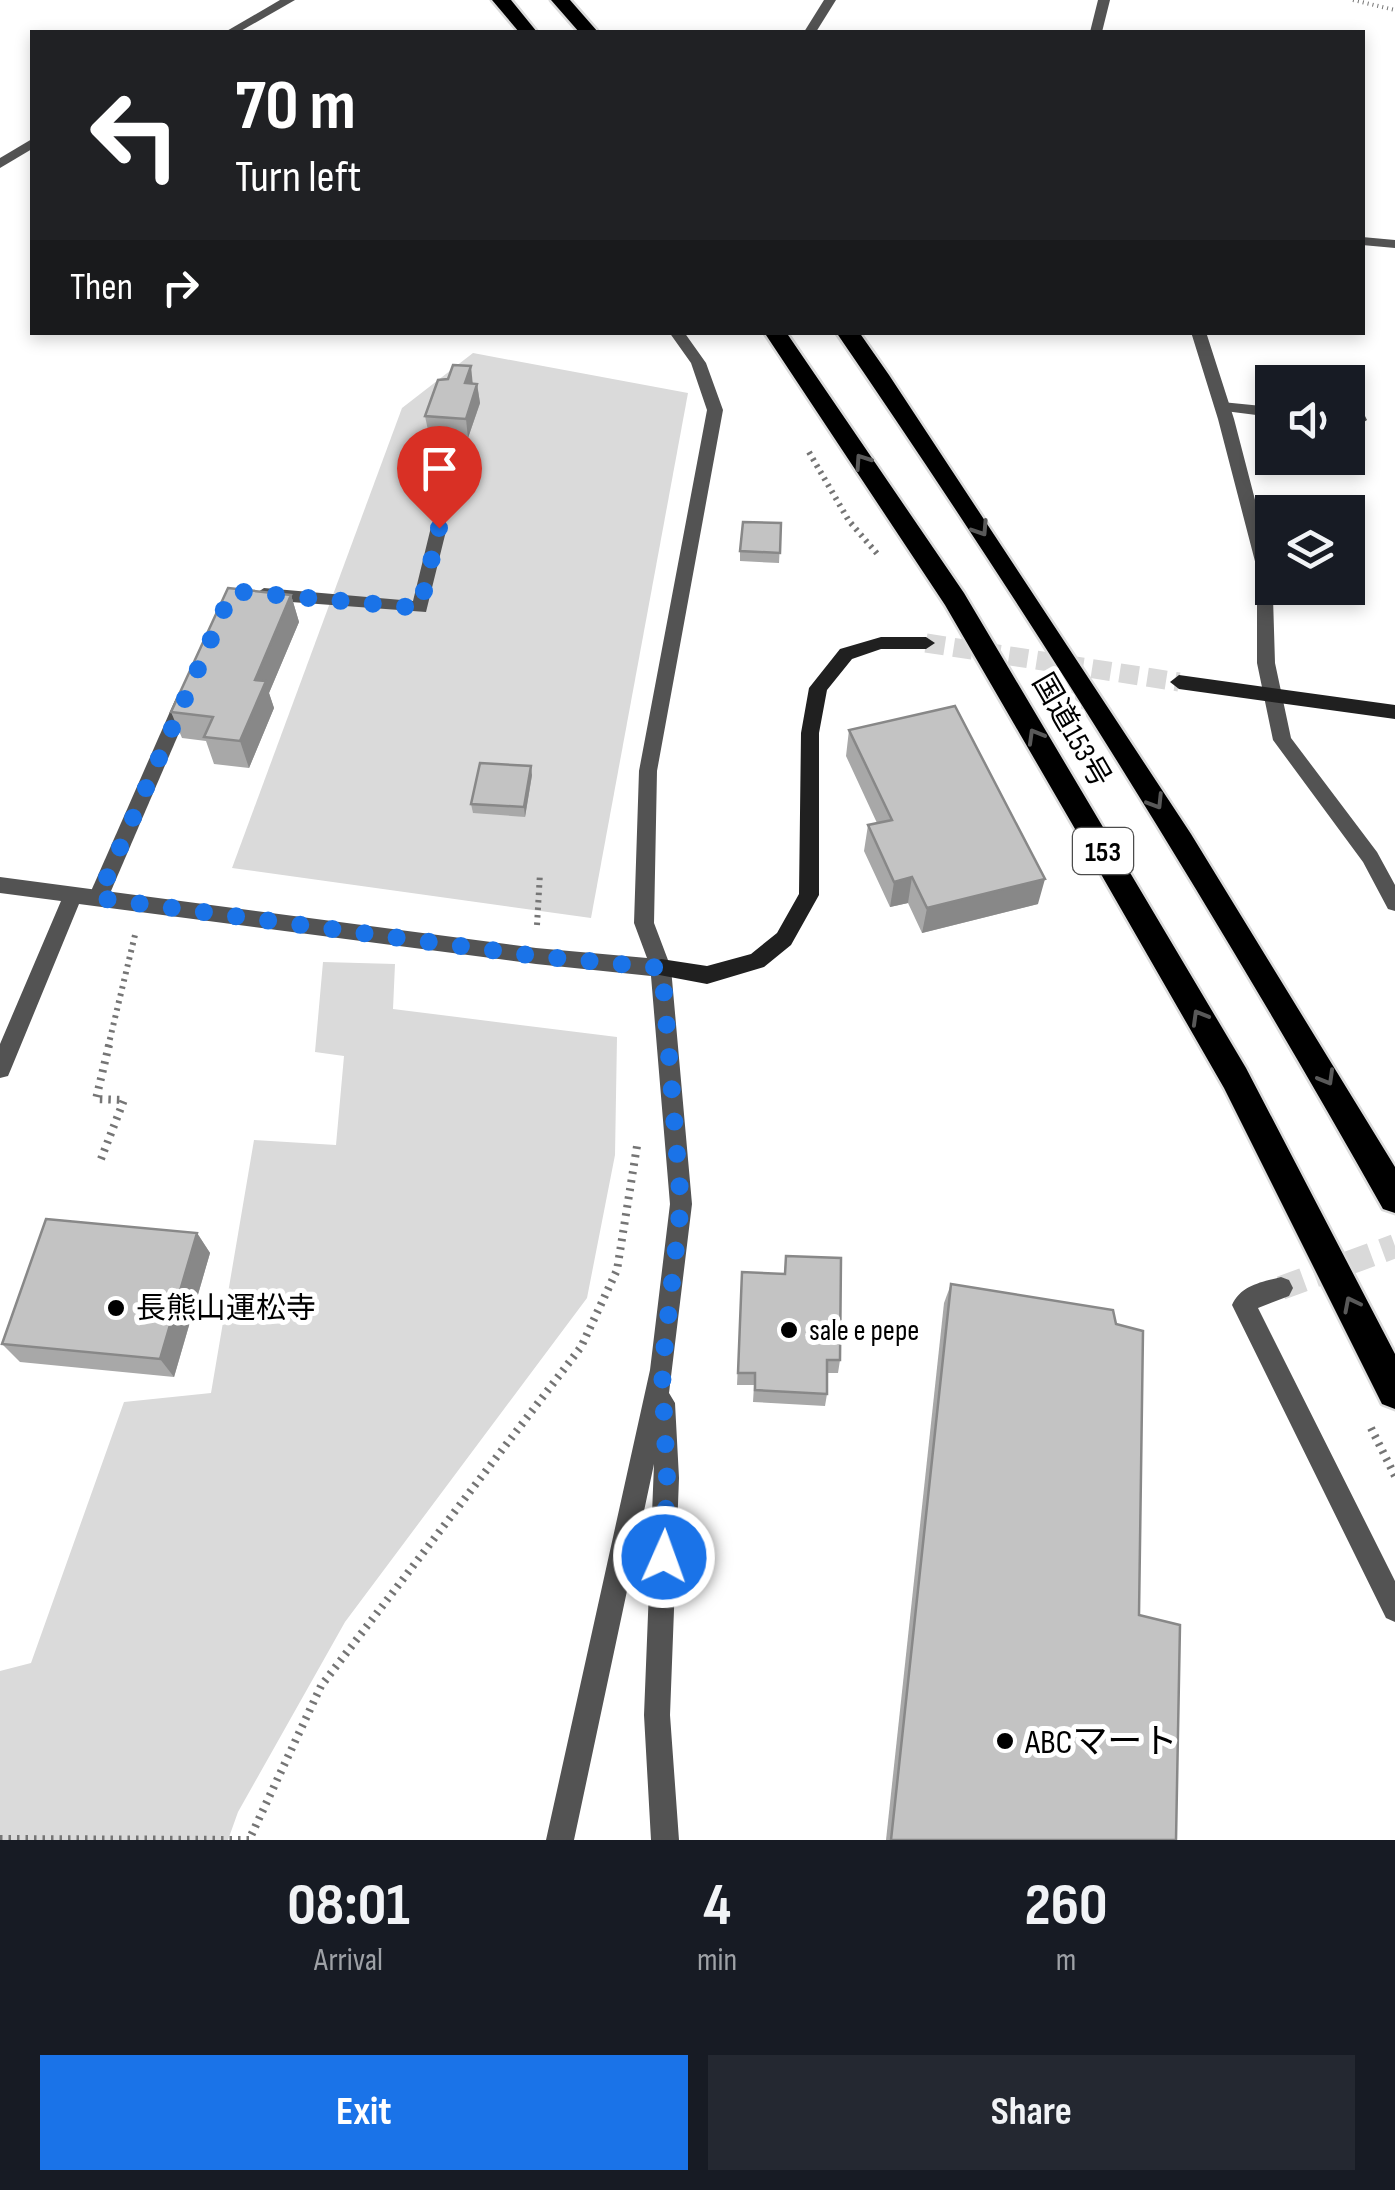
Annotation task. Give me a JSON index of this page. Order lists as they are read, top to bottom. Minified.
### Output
{"streets":{"highway":["国道153号","153"]},"places":["長熊山運松寺","sale e pepe","ABCマート"],"page":{"turn":["70 m","Turn left"],"then":"Then","eta":["08:01","Arrival","4","min","260","m"],"buttons":["Exit","Share"]}}
